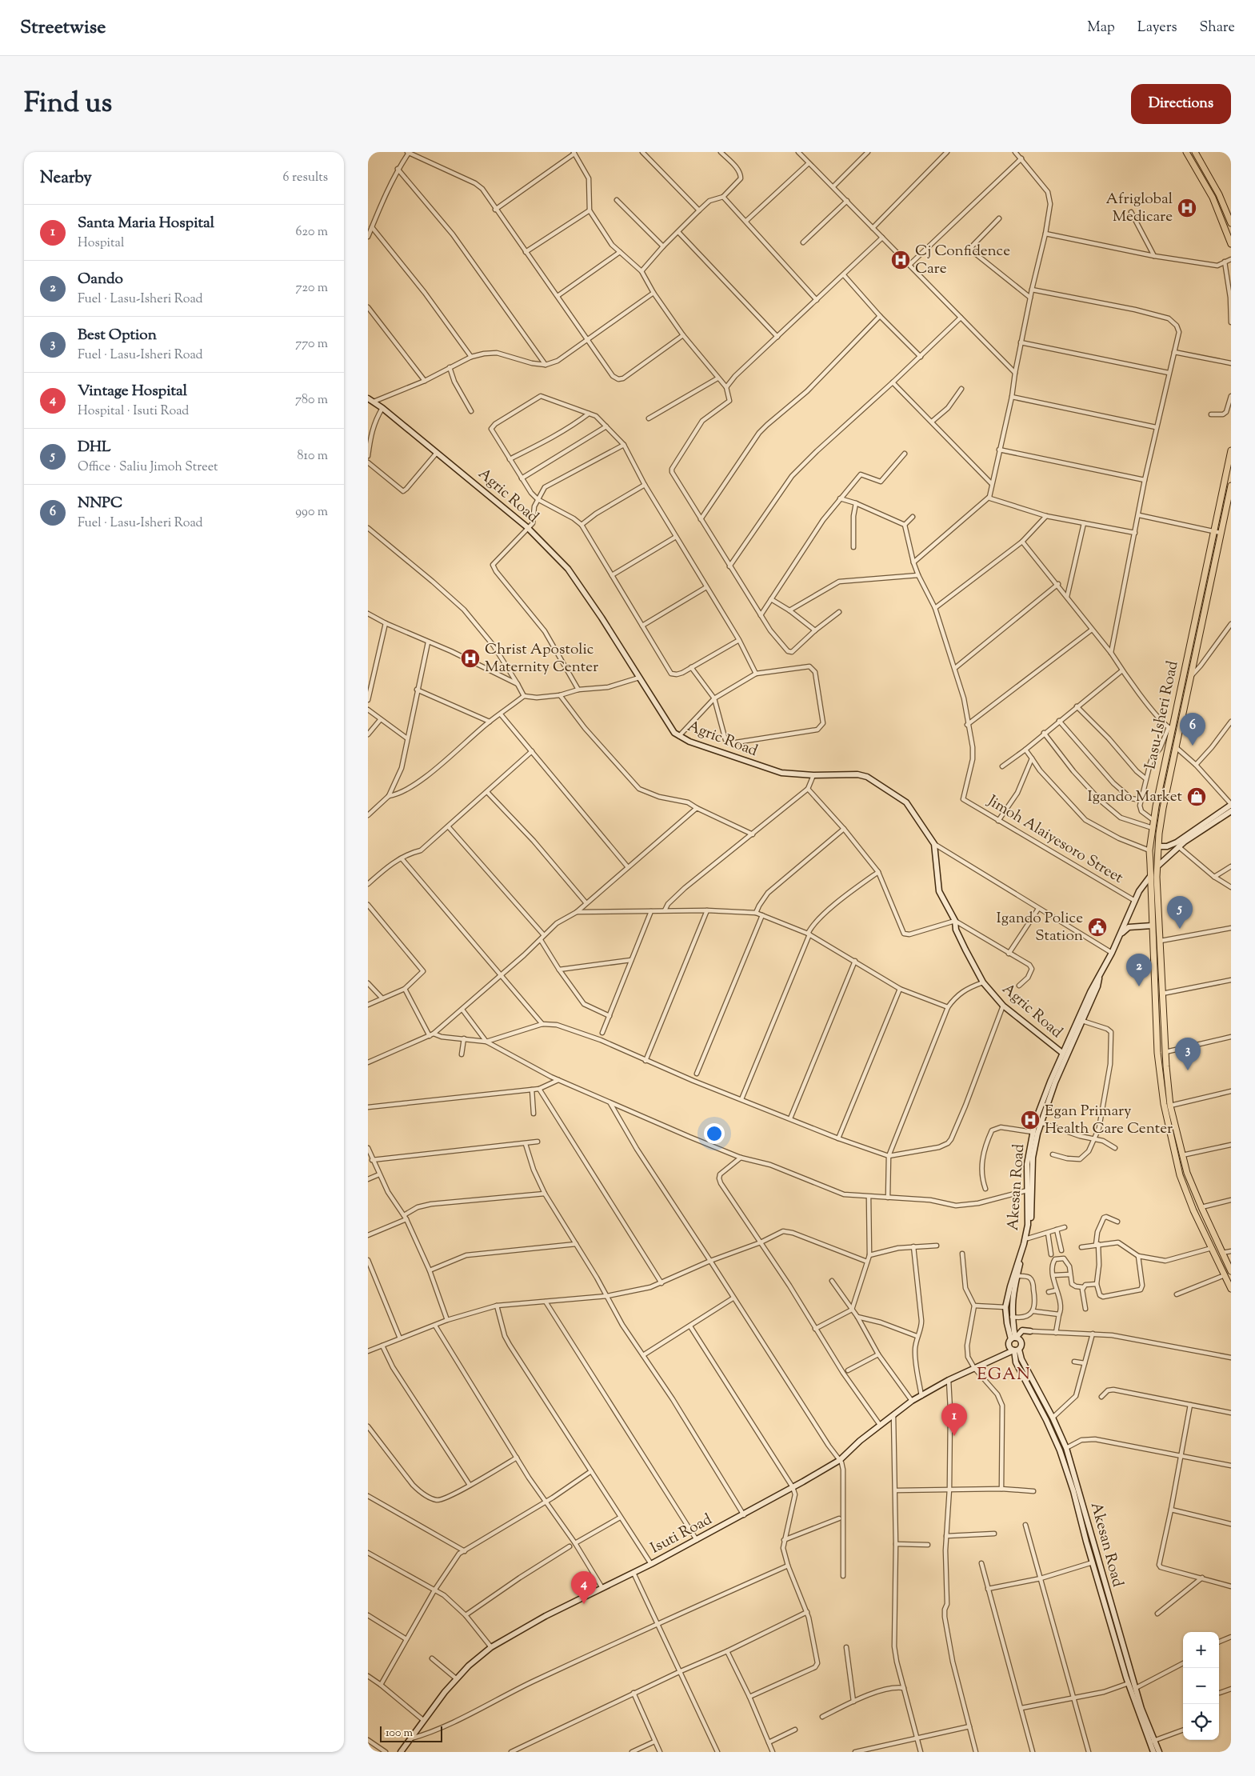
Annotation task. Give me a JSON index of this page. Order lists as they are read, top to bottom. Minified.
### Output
{"streets":{"main road":["Lasu-Isheri Road"],"street":["Agric Road","Jimoh Alaiyesoro Street","Akesan Road","Isuti Road"]},"crossings":[["Agric Road","Akesan Road"],["Lasu-Isheri Road","Akesan Road"],["Jimoh Alaiyesoro Street","Akesan Road"],["Akesan Road","Isuti Road"]],"districts":["EGAN"],"places":{"hospital":["Afriglobal Medicare","Cj Confidence Care","Christ Apostolic Maternity Center","Egan Primary Health Care Center"],"shop":["Igando Market"],"public building":["Igando Police Station"]},"scale_bar":"100 m","page":{"header":"Streetwise","nav":["Map","Layers","Share"],"title":"Find us","buttons":"Directions","heading":["Nearby","6 results"],"list":[{"mark":"1","name":"Santa Maria Hospital","note":"Hospital","value":"620 m"},{"mark":"2","name":"Oando","note":"Fuel · Lasu-Isheri Road","value":"720 m"},{"mark":"3","name":"Best Option","note":"Fuel · Lasu-Isheri Road","value":"770 m"},{"mark":"4","name":"Vintage Hospital","note":"Hospital · Isuti Road","value":"780 m"},{"mark":"5","name":"DHL","note":"Office · Saliu Jimoh Street","value":"810 m"},{"mark":"6","name":"NNPC","note":"Fuel · Lasu-Isheri Road","value":"990 m"}],"pins":["6","5","2","3","1","4"],"map_buttons":["+","−"],"scale":"100 m"}}
